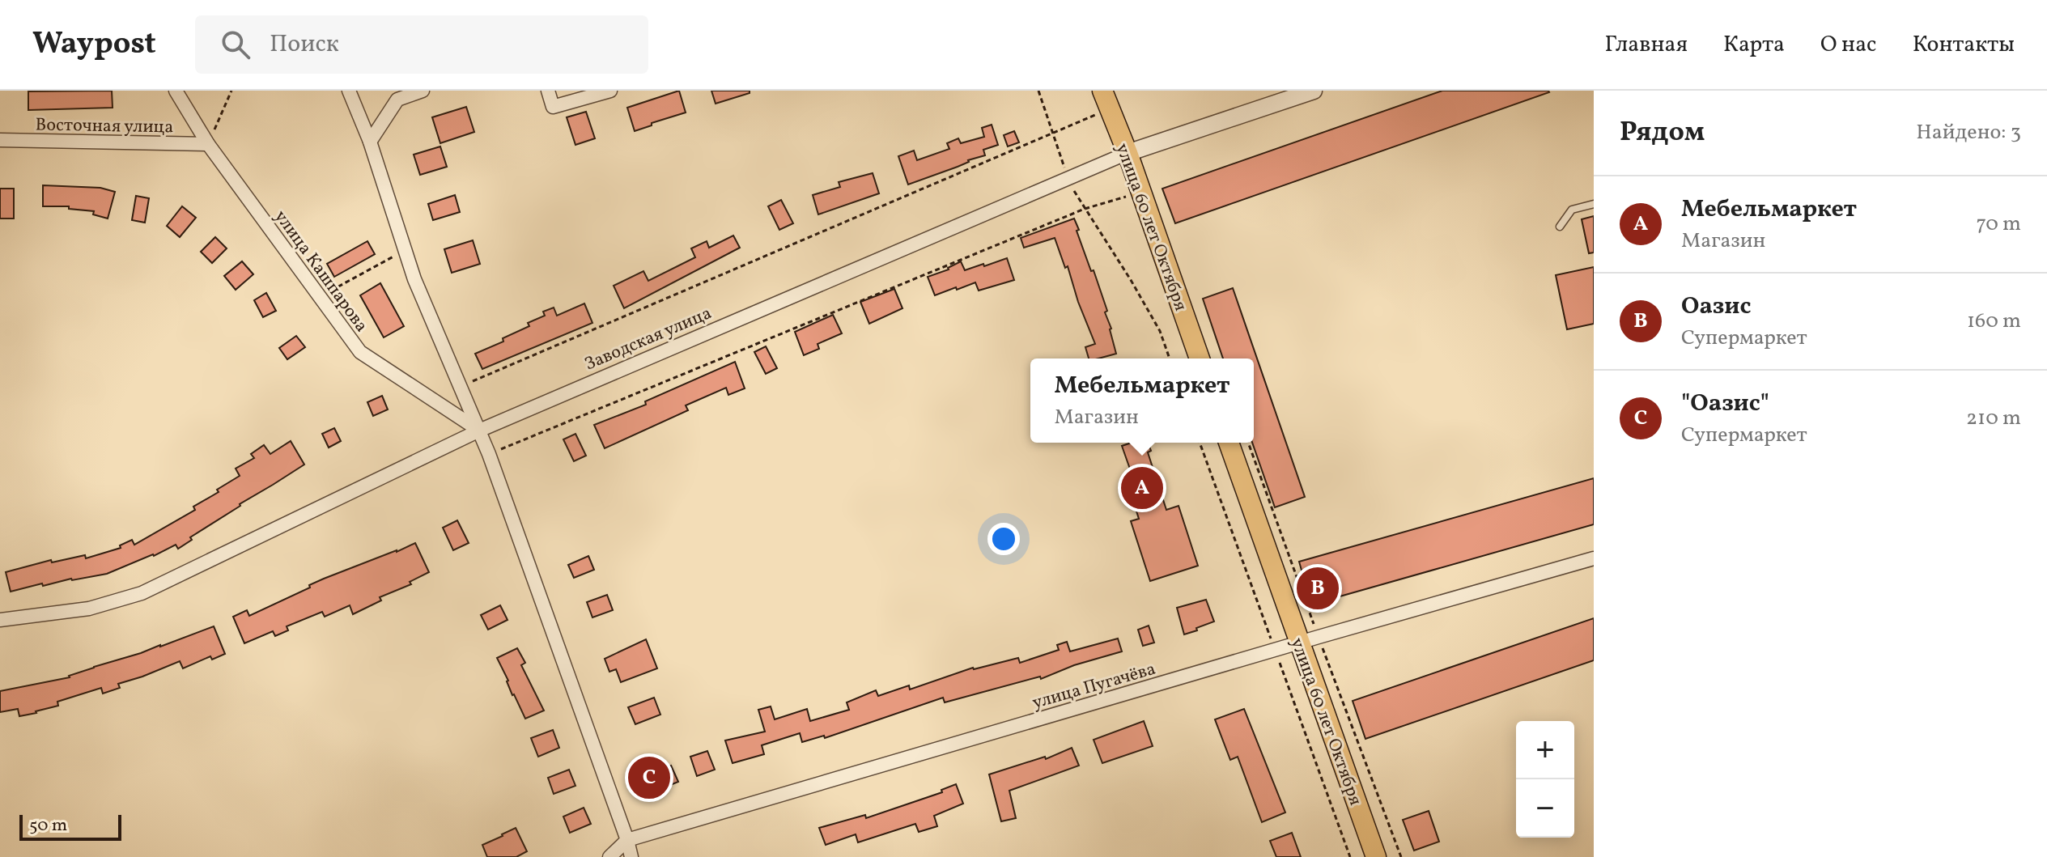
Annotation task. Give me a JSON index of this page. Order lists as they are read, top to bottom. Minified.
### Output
{"streets":{"main road":["улица 60 лет Октября"],"street":["Восточная улица","улица Кашпарова","Заводская улица","улица Пугачёва"]},"crossings":[["Восточная улица","улица Кашпарова"],["улица 60 лет Октября","Заводская улица"],["улица 60 лет Октября","улица Пугачёва"],["улица Кашпарова","Заводская улица"]],"scale_bar":"50 m","page":{"header":"Waypost","search":"Поиск","nav":["Главная","Карта","О нас","Контакты"],"heading":["Рядом","Найдено: 3"],"list":[{"mark":"A","name":"Мебельмаркет","note":"Магазин","value":"70 m"},{"mark":"B","name":"Оазис","note":"Супермаркет","value":"160 m"},{"mark":"C","name":"\"Оазис\"","note":"Супермаркет","value":"210 m"}],"popup":["Мебельмаркет","Магазин"],"pins":["A","B","C"],"map_buttons":["+","−"],"scale":"50 m"}}
